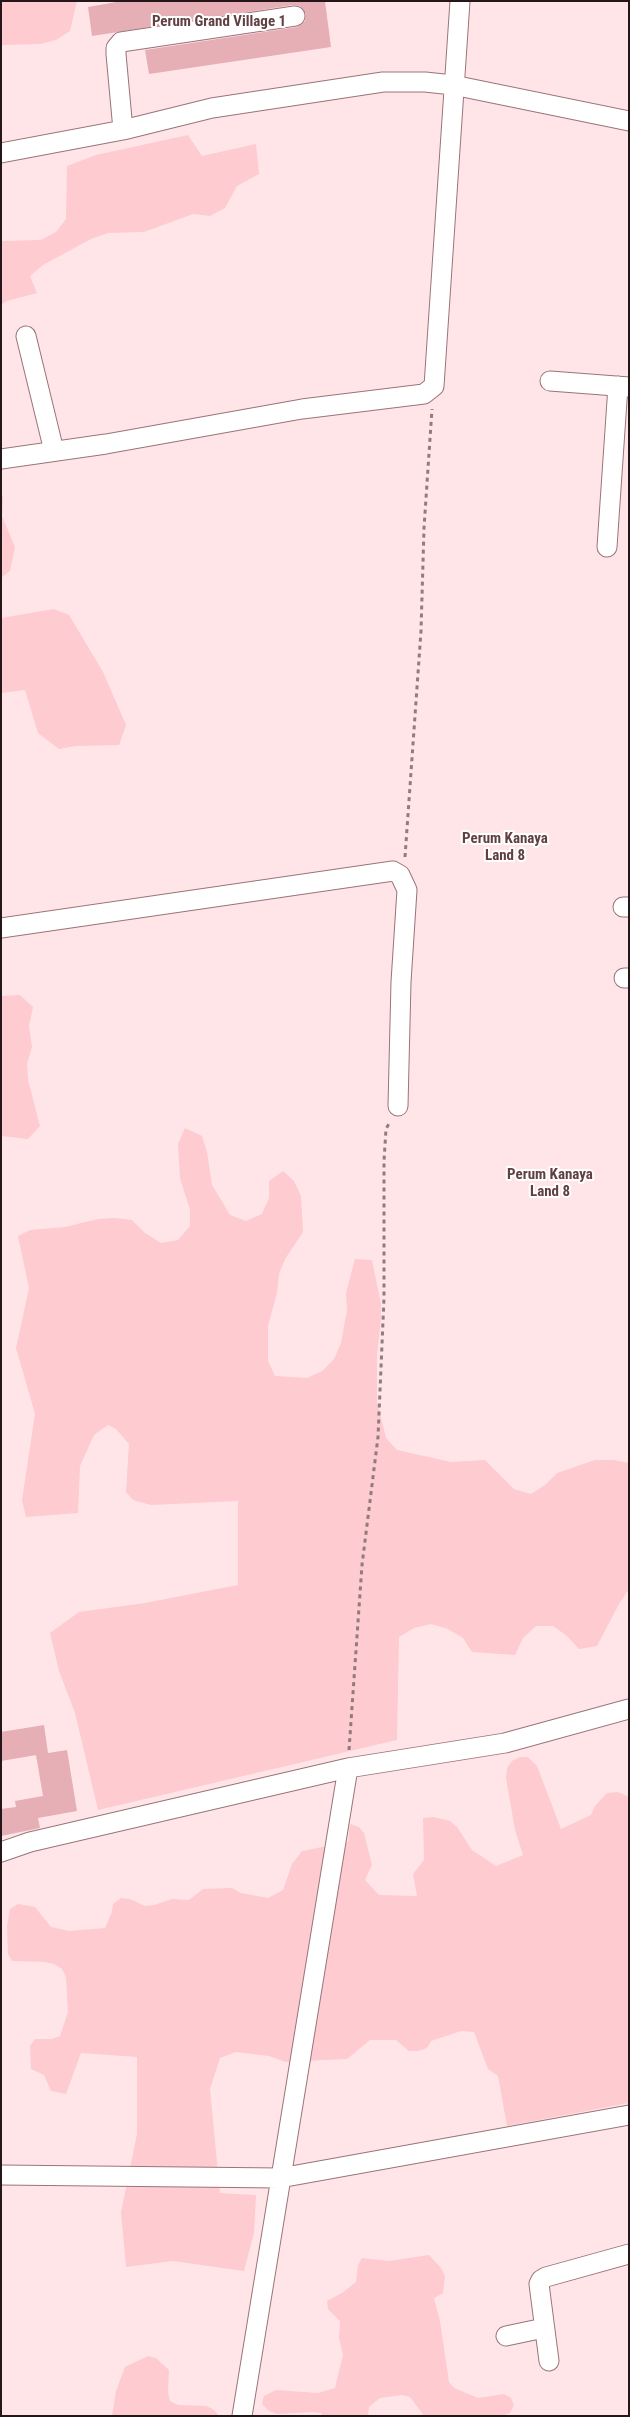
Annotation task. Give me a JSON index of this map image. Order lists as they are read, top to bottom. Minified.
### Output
{"districts":["Perum Grand Village 1","Perum Kanaya Land 8","Perum Kanaya Land 8"]}
